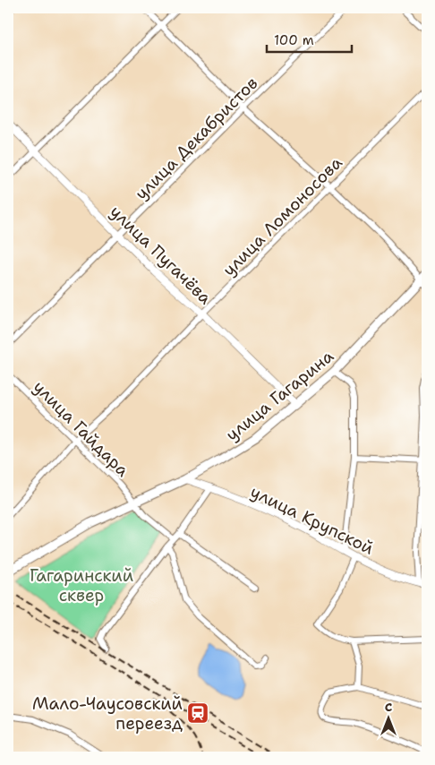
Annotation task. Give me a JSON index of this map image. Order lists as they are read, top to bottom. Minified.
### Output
{"streets":{"main road":["улица Гагарина"],"street":["улица Декабристов","улица Ломоносова","улица Пугачёва","улица Гайдара","улица Крупской"]},"crossings":[["улица Декабристов","улица Пугачёва"],["улица Ломоносова","улица Пугачёва"],["улица Ломоносова","улица Гайдара"],["улица Пугачёва","улица Гагарина"],["улица Гагарина","улица Гайдара"],["улица Гагарина","улица Крупской"]],"parks":["Гагаринский сквер"],"places":{"station":["Мало-Чаусовский переезд"]},"scale_bar":"100 m","north":"top"}
